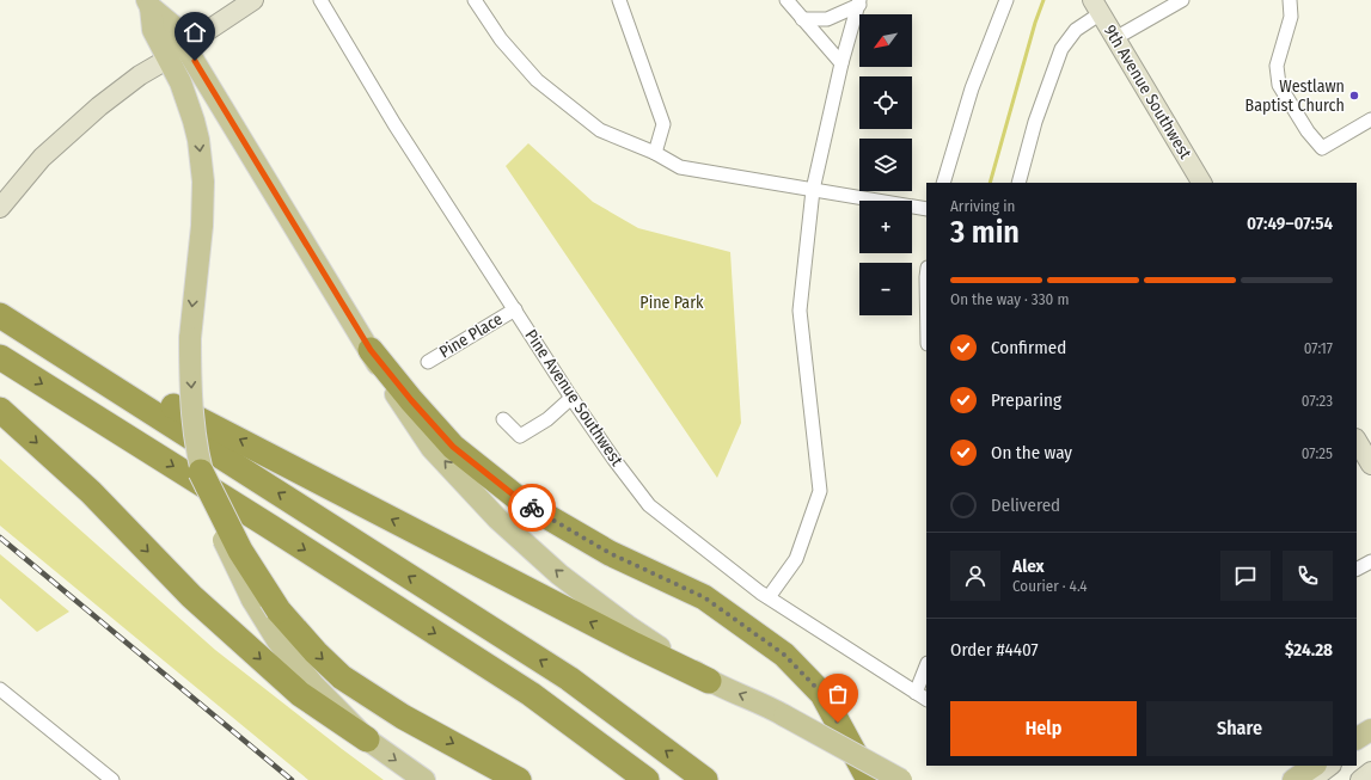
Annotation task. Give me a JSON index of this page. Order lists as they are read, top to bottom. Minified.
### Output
{"streets":{"street":["9th Avenue Southwest","Pine Place","Pine Avenue Southwest"]},"crossings":[["Pine Place","Pine Avenue Southwest"]],"parks":["Pine Park"],"places":["Westlawn Baptist Church"],"north":"bottom left","page":{"map_buttons":["+","−"],"heading":["3 min","Arriving in","07:49–07:54"],"panel":["Alex","Courier · 4.4","Order #4407","$24.28"],"bar":"On the way · 330 m","list":[["Confirmed","07:17"],["Preparing","07:23"],["On the way","07:25"],"Delivered"],"buttons":["Help","Share"]}}
